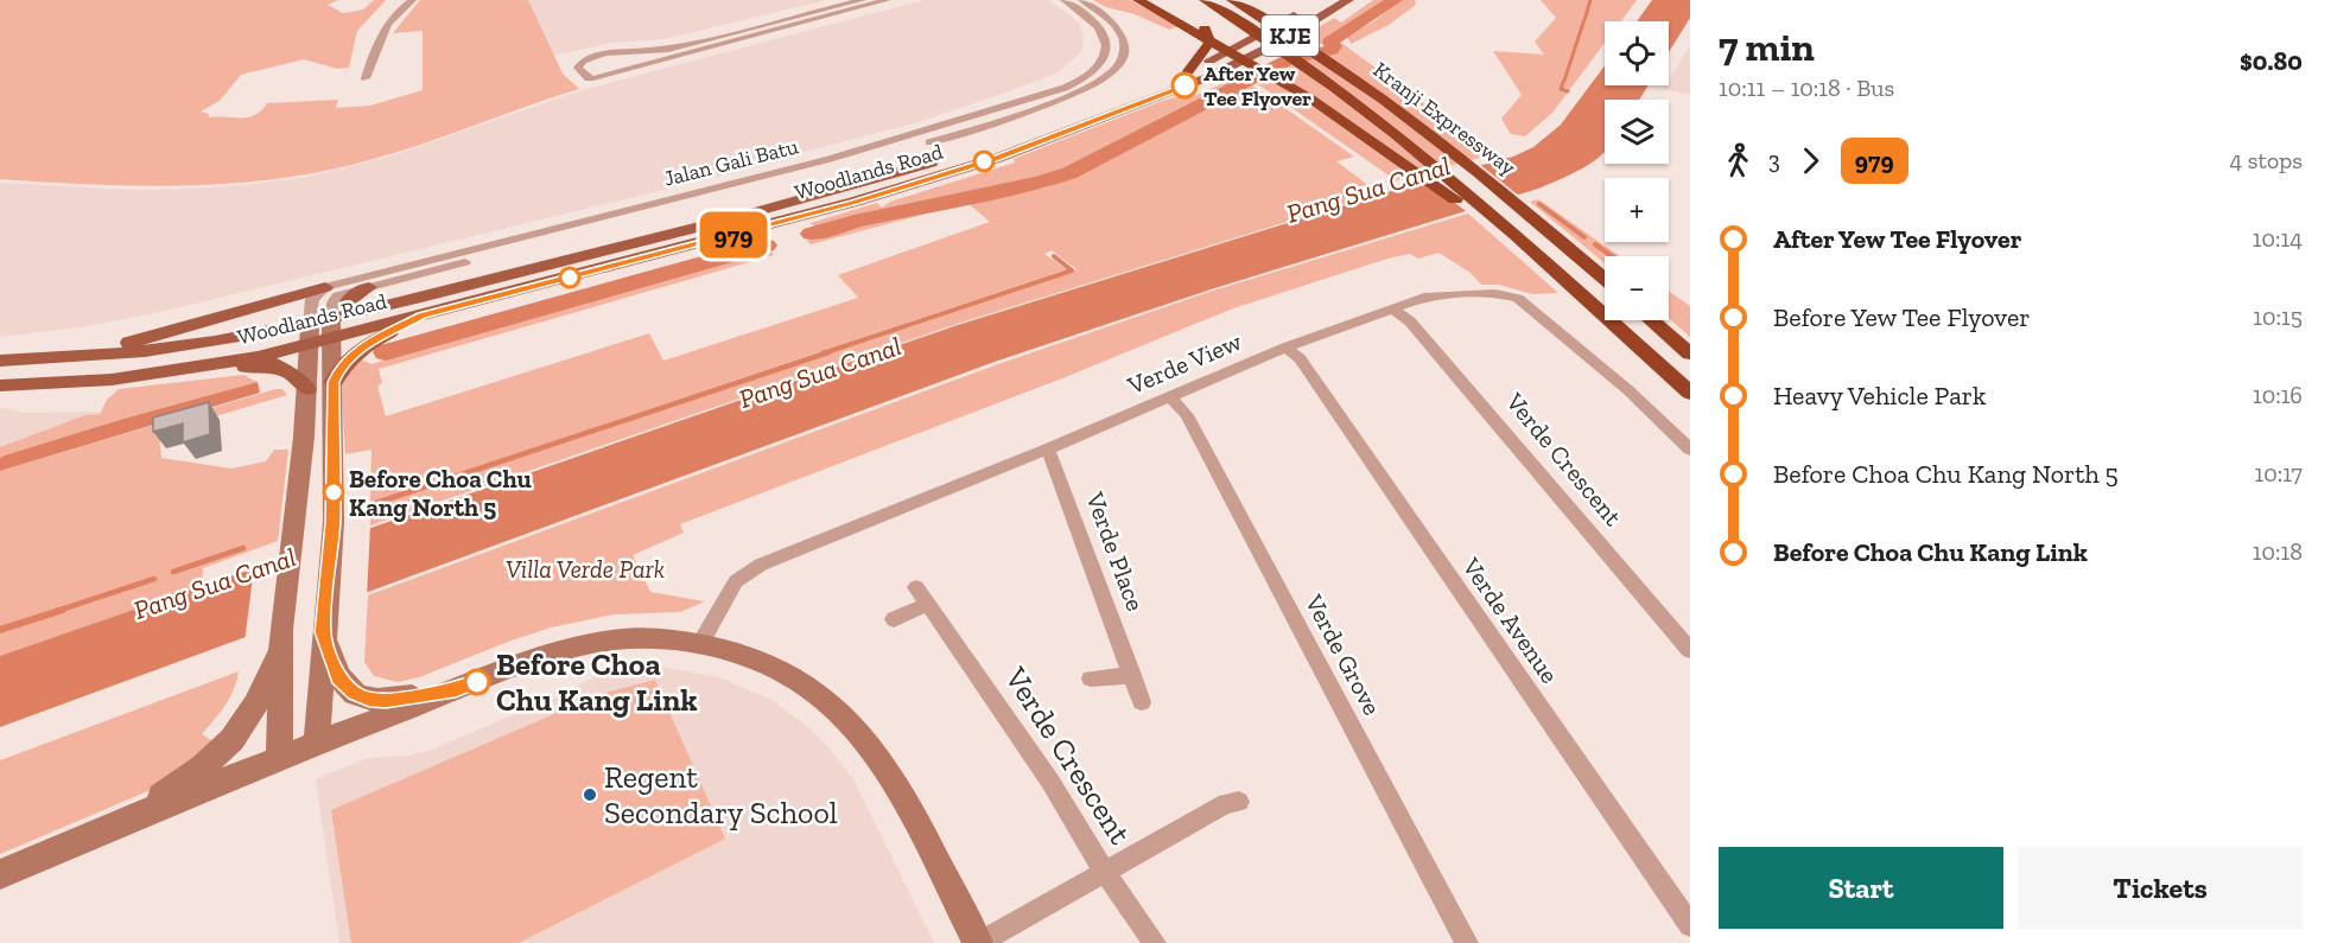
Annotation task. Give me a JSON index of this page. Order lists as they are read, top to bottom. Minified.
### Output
{"streets":{"highway":["KJE","Kranji Expressway"],"main road":["Woodlands Road"],"street":["Jalan Gali Batu","Verde View","Verde Crescent","Verde Place","Verde Avenue","Verde Grove"]},"crossings":[["Jalan Gali Batu","Woodlands Road"],["Verde View","Verde Crescent"],["Verde View","Verde Place"],["Verde View","Verde Avenue"],["Verde View","Verde Grove"]],"water":["Pang Sua Canal"],"parks":["Villa Verde Park"],"places":["After Yew Tee Flyover","Before Choa Chu Kang North 5","Before Choa Chu Kang Link","Regent Secondary School"],"lines":["bus line 979"],"page":{"on_map":"979","heading":["7 min","10:11 – 10:18 · Bus","$0.80"],"map_buttons":["+","−"],"legs":["3","979","4 stops"],"list":[{"name":"After Yew Tee Flyover","value":"10:14"},{"name":"Before Yew Tee Flyover","value":"10:15"},{"name":"Heavy Vehicle Park","value":"10:16"},{"name":"Before Choa Chu Kang North 5","value":"10:17"},{"name":"Before Choa Chu Kang Link","value":"10:18"}],"buttons":["Start","Tickets"]}}
